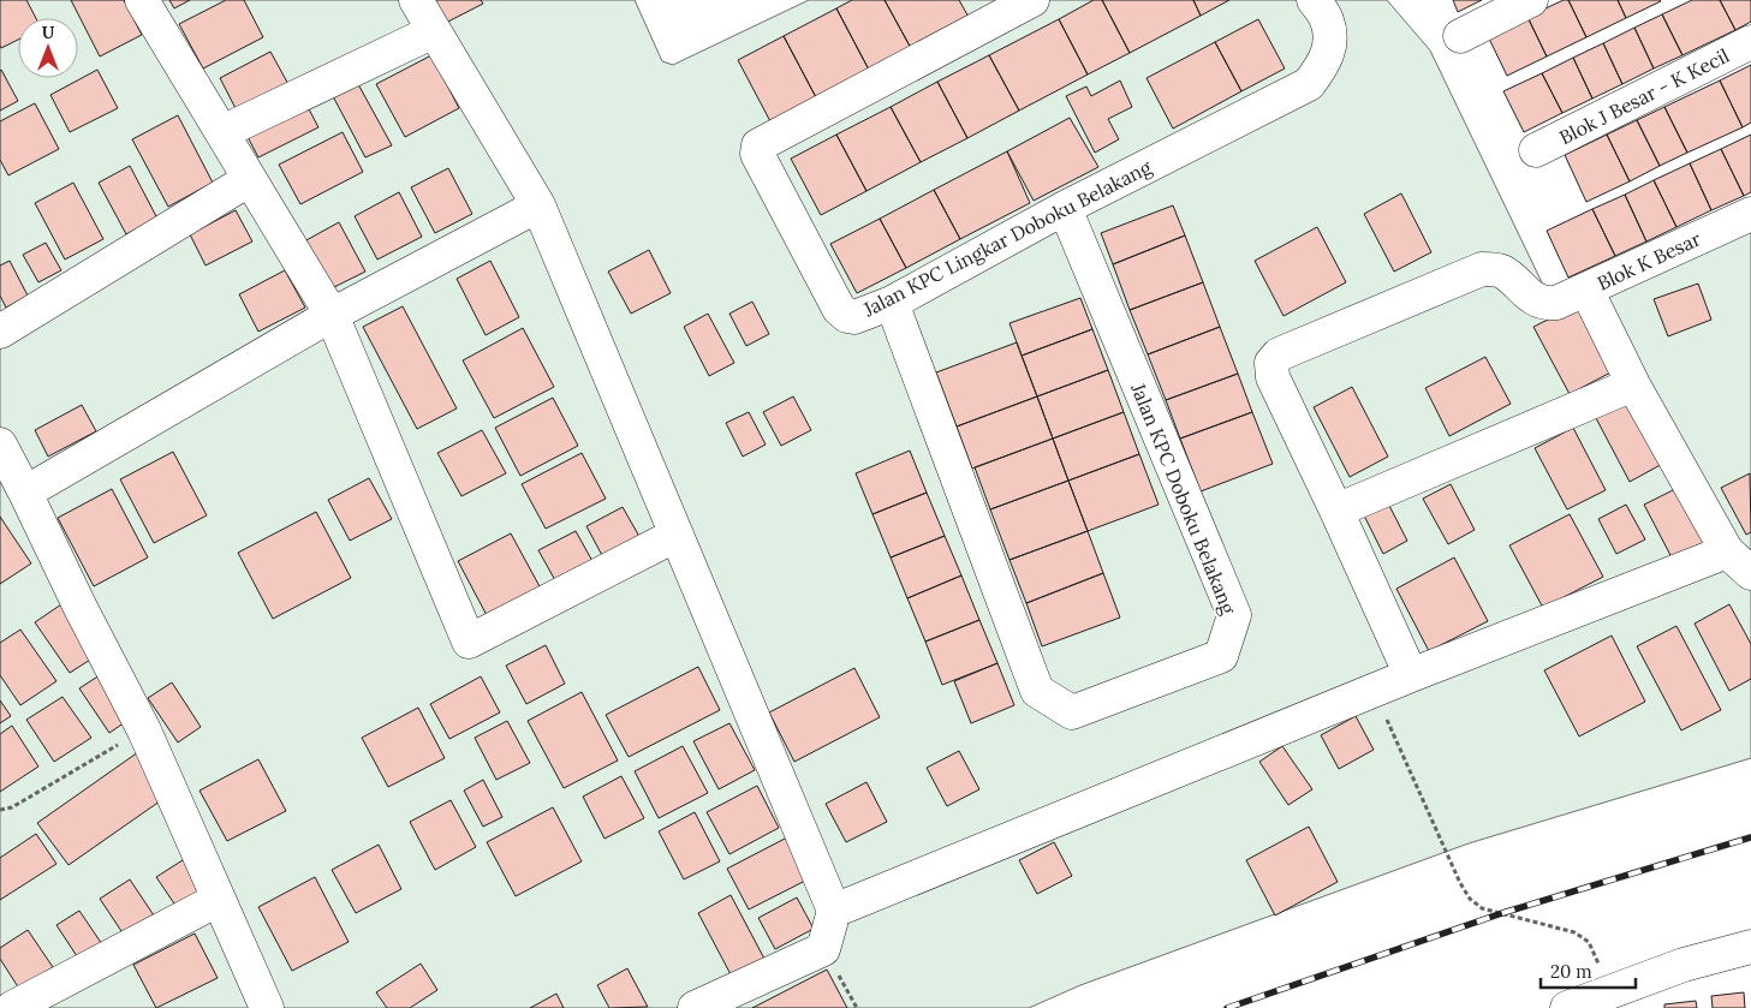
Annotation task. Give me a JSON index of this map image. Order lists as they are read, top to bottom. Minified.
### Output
{"streets":{"street":["Blok J Besar - K Kecil","Jalan KPC Lingkar Doboku Belakang","Blok K Besar","Jalan KPC Doboku Belakang"]},"crossings":[["Jalan KPC Lingkar Doboku Belakang","Jalan KPC Doboku Belakang"]],"scale_bar":"20 m","north":"top"}
